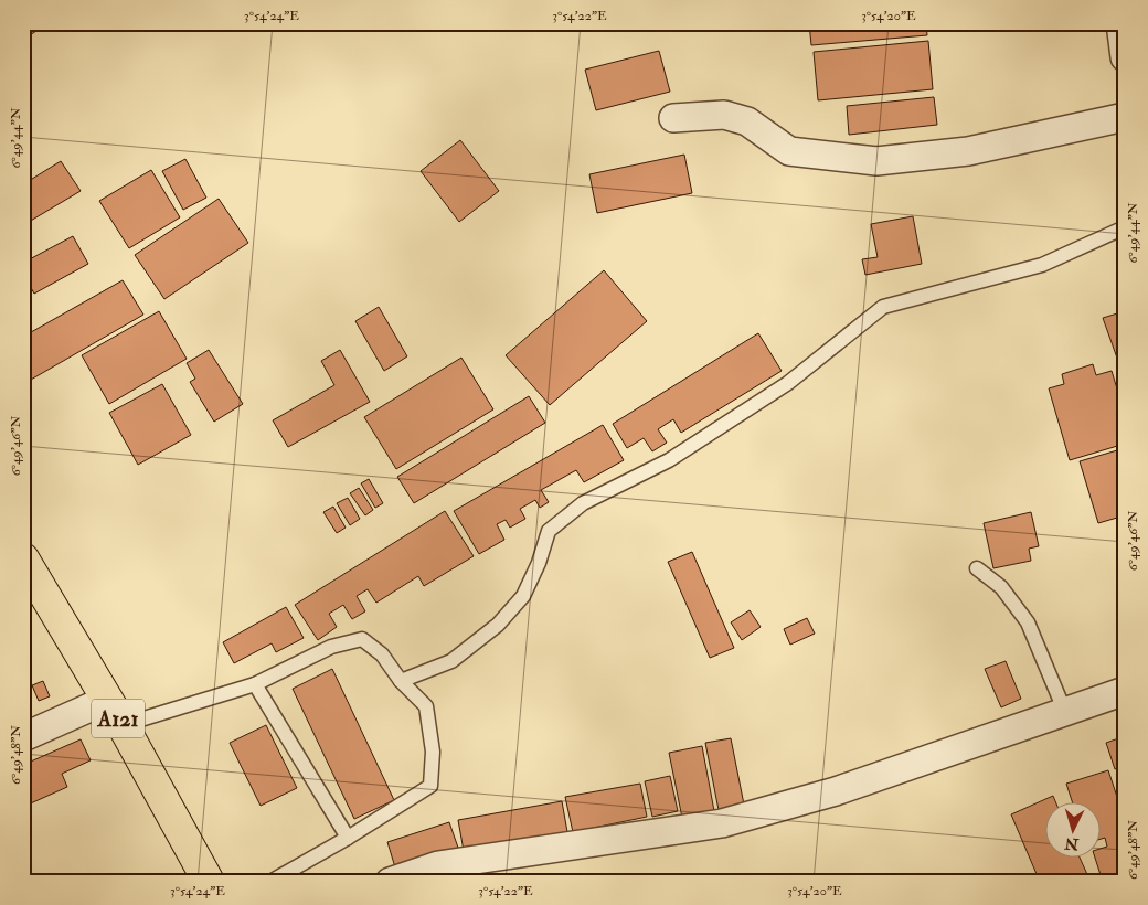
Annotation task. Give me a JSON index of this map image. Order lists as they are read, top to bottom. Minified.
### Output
{"streets":{"main road":["A121"]},"north":"bottom","coordinates":["3°54'24\"E","3°54'22\"E","3°54'20\"E","6°49'44\"N","6°49'46\"N","6°49'48\"N"]}
